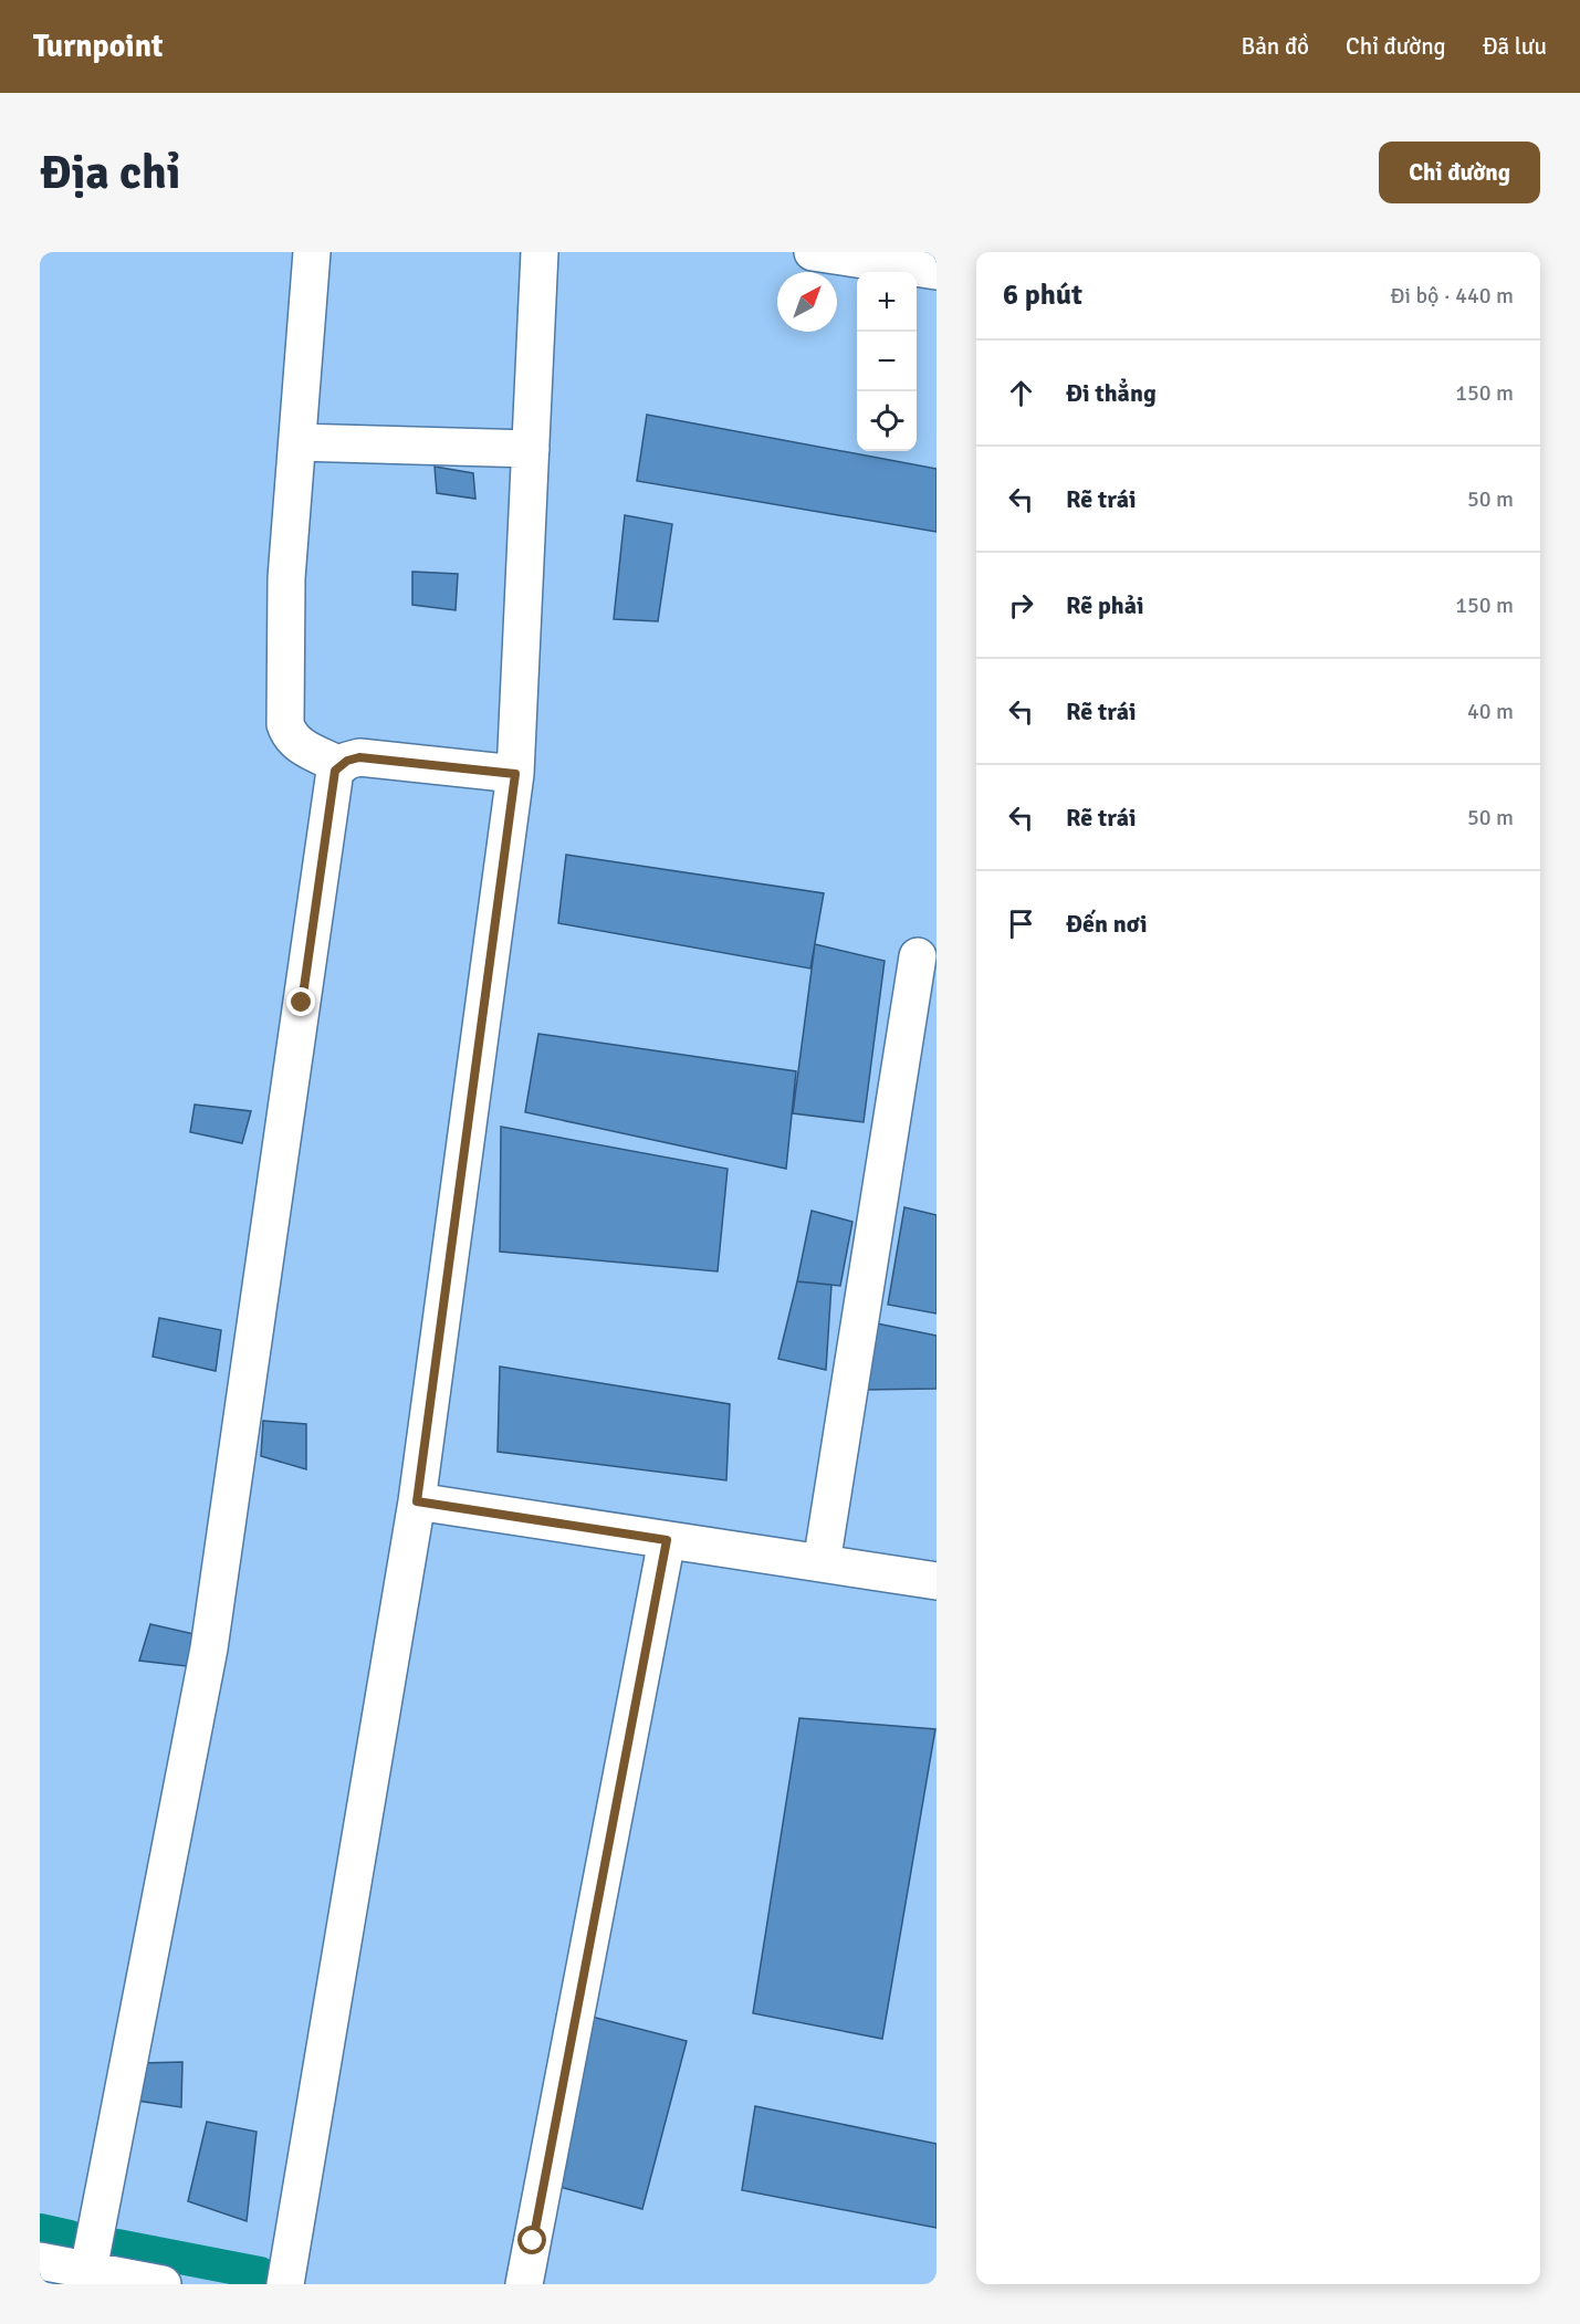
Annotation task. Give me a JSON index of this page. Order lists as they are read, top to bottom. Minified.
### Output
{"north":"top right","page":{"header":"Turnpoint","nav":["Bản đồ","Chỉ đường","Đã lưu"],"buttons":"Chỉ đường","title":"Địa chỉ","heading":["6 phút","Đi bộ · 440 m"],"map_buttons":["+","−"],"list":[["Đi thẳng","150 m"],["Rẽ trái","50 m"],["Rẽ phải","150 m"],["Rẽ trái","40 m"],["Rẽ trái","50 m"],"Đến nơi"]}}
